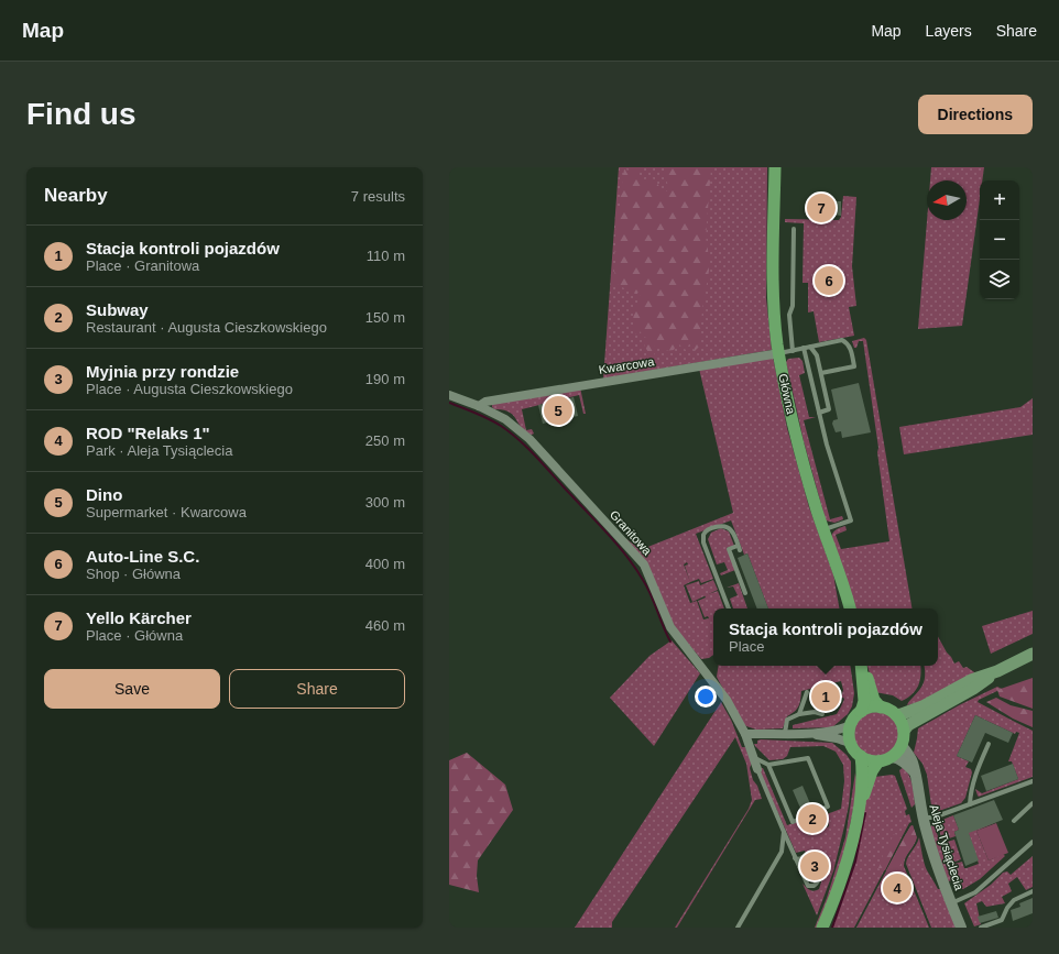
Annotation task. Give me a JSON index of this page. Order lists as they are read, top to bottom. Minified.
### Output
{"streets":{"main road":["Główna"],"street":["Kwarcowa","Granitowa","Aleja Tysiąclecia"]},"crossings":[["Kwarcowa","Główna"],["Kwarcowa","Granitowa"]],"north":"left","page":{"header":"Map","nav":["Map","Layers","Share"],"buttons":["Directions",["Save","Share"]],"title":"Find us","heading":["Nearby","7 results"],"map_buttons":["+","−"],"pins":["7","6","5","1","2","3","4"],"list":[{"mark":"1","name":"Stacja kontroli pojazdów","note":"Place · Granitowa","value":"110 m"},{"mark":"2","name":"Subway","note":"Restaurant · Augusta Cieszkowskiego","value":"150 m"},{"mark":"3","name":"Myjnia przy rondzie","note":"Place · Augusta Cieszkowskiego","value":"190 m"},{"mark":"4","name":"ROD \"Relaks 1\"","note":"Park · Aleja Tysiąclecia","value":"250 m"},{"mark":"5","name":"Dino","note":"Supermarket · Kwarcowa","value":"300 m"},{"mark":"6","name":"Auto-Line S.C.","note":"Shop · Główna","value":"400 m"},{"mark":"7","name":"Yello Kärcher","note":"Place · Główna","value":"460 m"}],"popup":["Stacja kontroli pojazdów","Place"]}}
